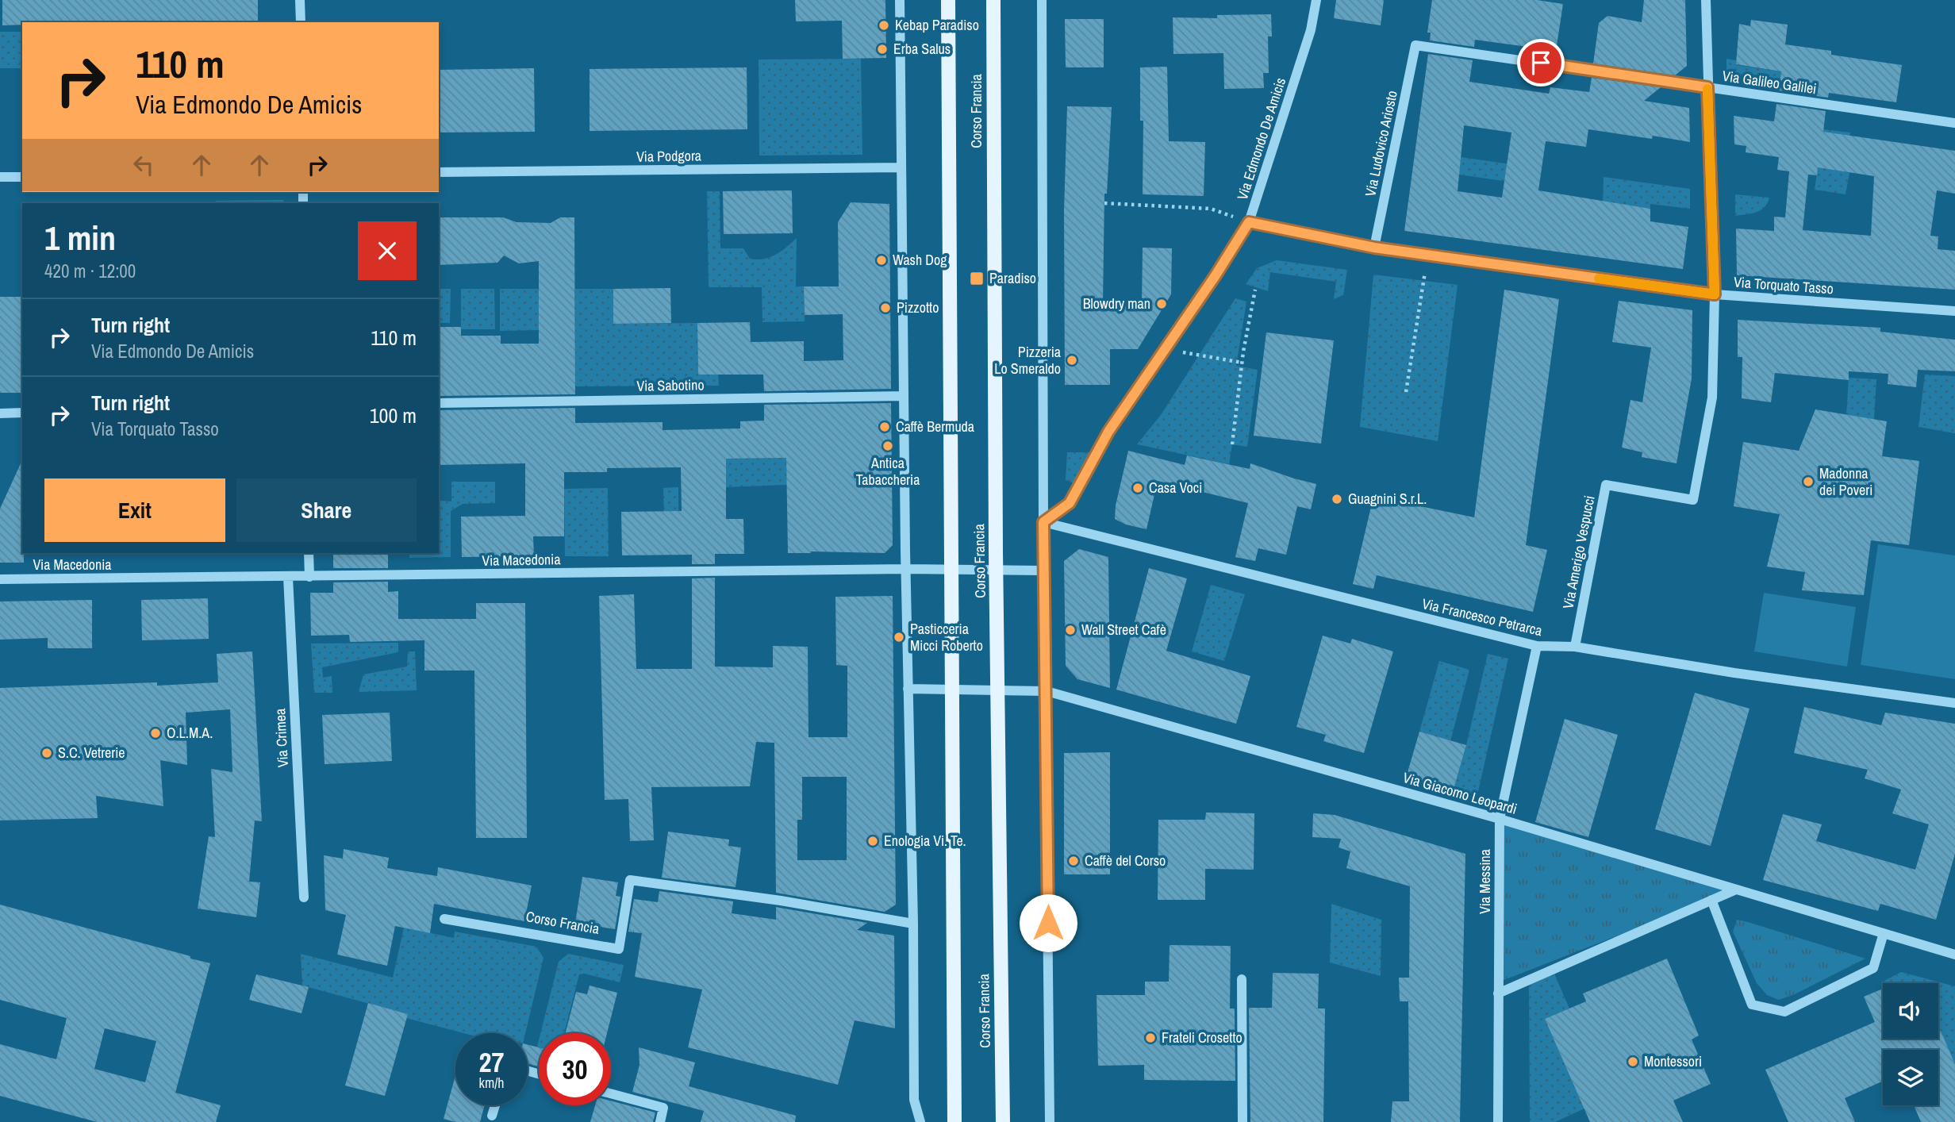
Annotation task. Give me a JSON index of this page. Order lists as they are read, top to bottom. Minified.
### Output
{"streets":{"main road":["Corso Francia"],"street":["Via Galileo Galilei","Via Edmondo De Amicis","Via Ludovico Ariosto","Via Podgora","Via Torquato Tasso","Via Sabotino","Via Amerigo Vespucci","Via Macedonia","Via Francesco Petrarca","Via Crimea","Via Giacomo Leopardi","Via Messina"]},"crossings":[["Via Galileo Galilei","Via Ludovico Ariosto"],["Via Galileo Galilei","Via Amerigo Vespucci"],["Corso Francia","Via Macedonia"],["Corso Francia","Via Giacomo Leopardi"],["Via Edmondo De Amicis","Via Torquato Tasso"],["Via Edmondo De Amicis","Via Francesco Petrarca"],["Via Ludovico Ariosto","Via Torquato Tasso"],["Via Torquato Tasso","Via Amerigo Vespucci"],["Via Amerigo Vespucci","Via Francesco Petrarca"],["Via Macedonia","Via Crimea"],["Via Francesco Petrarca","Via Messina"],["Via Giacomo Leopardi","Via Messina"]],"places":{"other":["Kebap Paradiso","Erba Salus","Wash Dog","Blowdry man","Pizzotto","Pizzeria Lo Smeraldo","Caffè Bermuda","Antica Tabaccheria","Madonna dei Poveri","Casa Voci","Guagnini S.r.L.","Wall Street Cafè","Pasticceria Micci Roberto","O.L.M.A.","S.C. Vetrerie","Enologia Vi. Te.","Caffè del Corso","Frateli Crosetto","Montessori"],"transit":["Paradiso"]},"page":{"turn":["110 m","Via Edmondo De Amicis"],"heading":["1 min","420 m · 12:00"],"list":[{"name":"Turn right","note":"Via Edmondo De Amicis","value":"110 m"},{"name":"Turn right","note":"Via Torquato Tasso","value":"100 m"}],"buttons":["Exit","Share"],"speed":"27 km/h","limit":"30"}}
